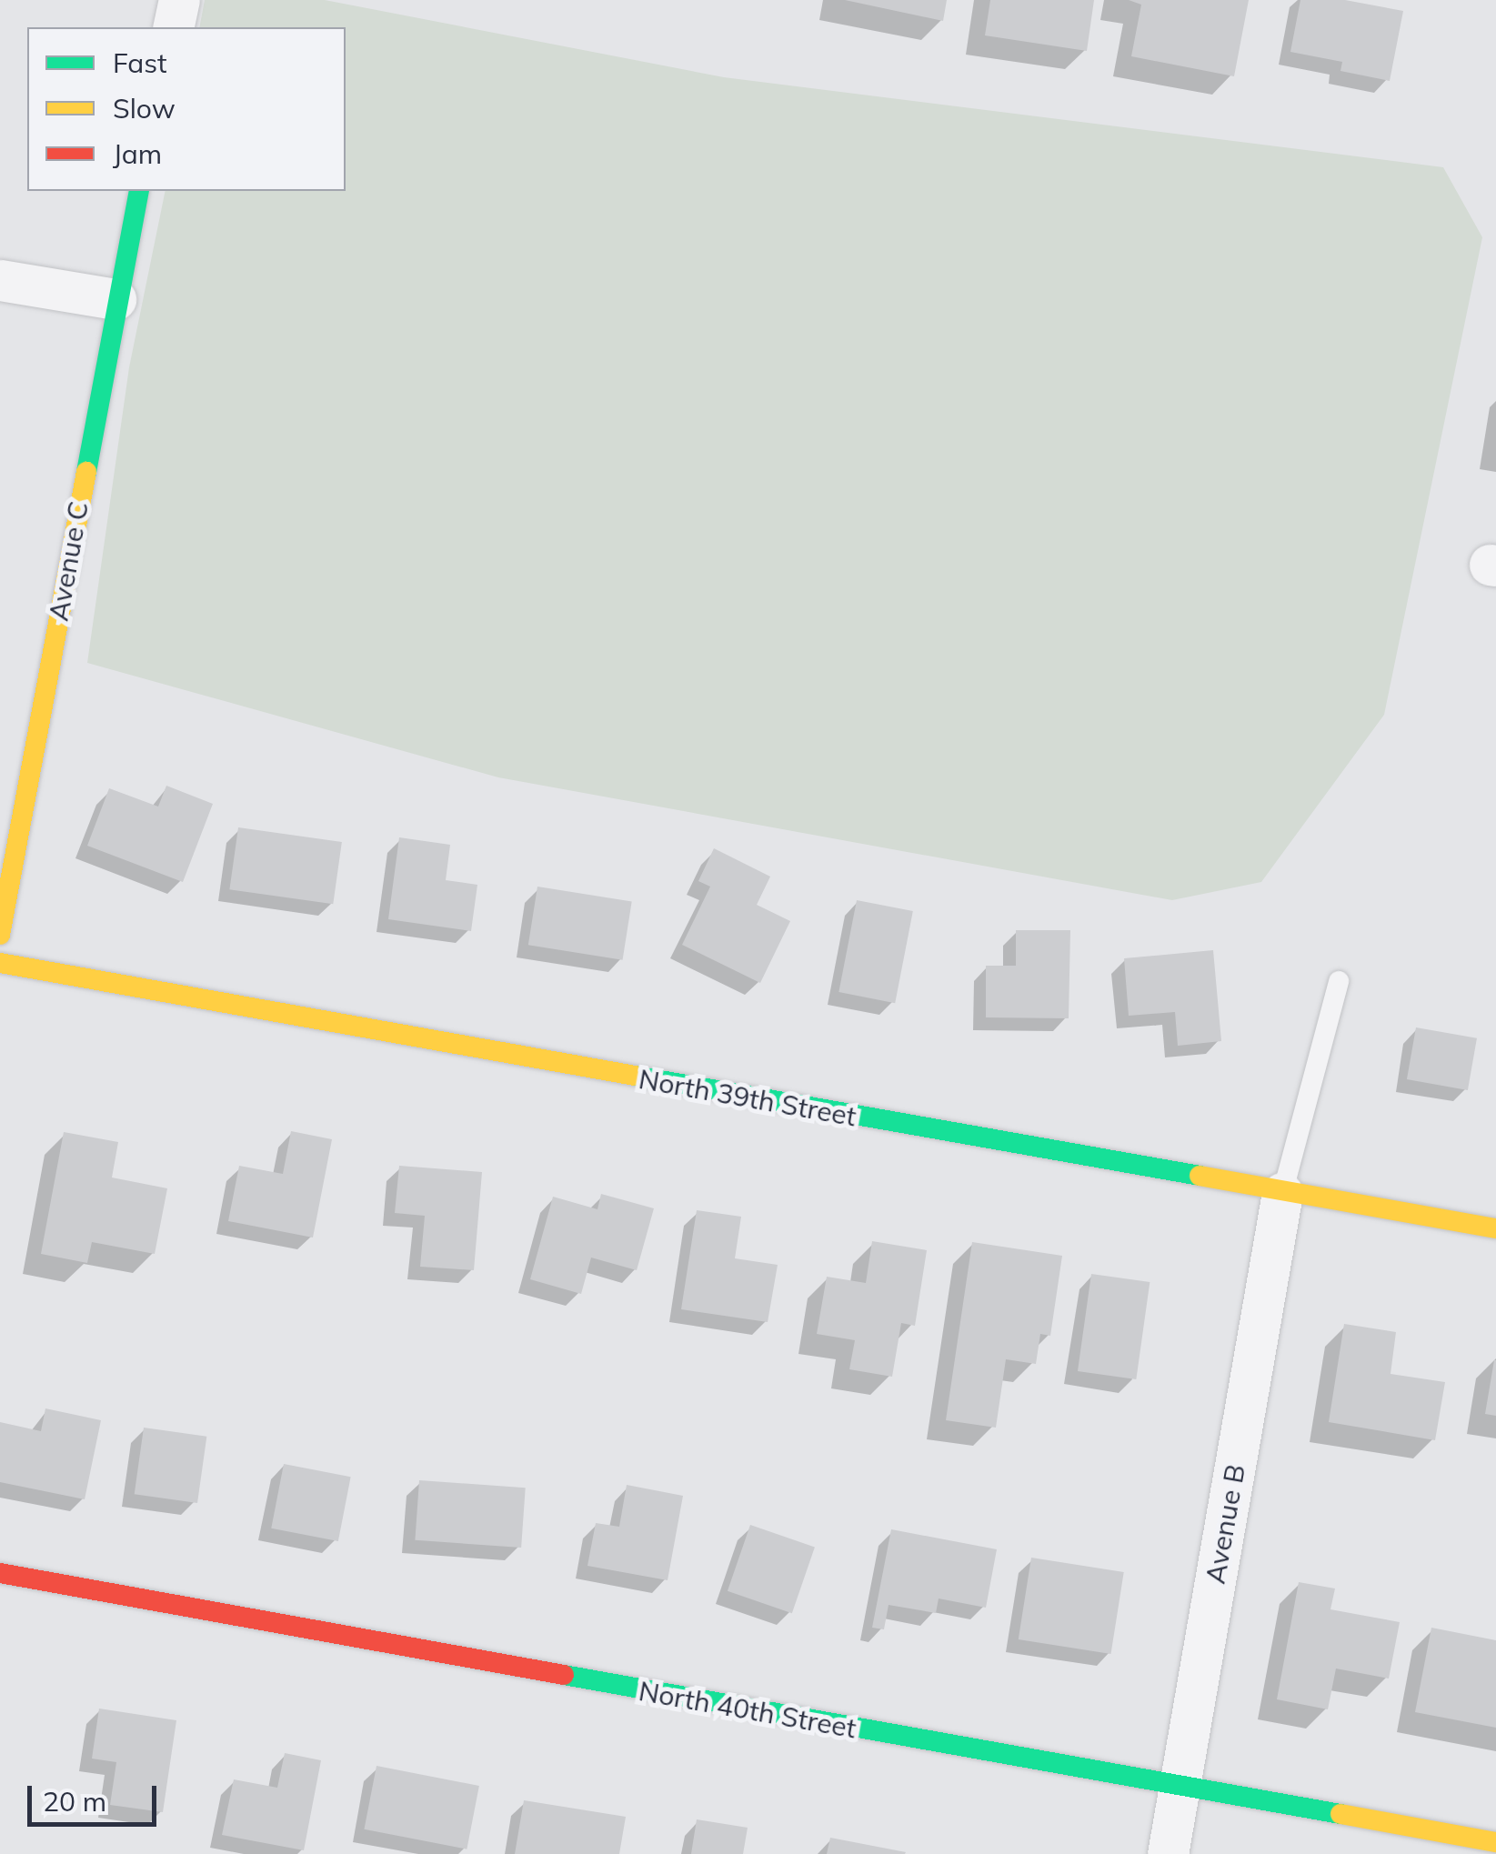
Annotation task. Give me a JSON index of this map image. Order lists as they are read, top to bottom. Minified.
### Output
{"streets":{"street":["Avenue C","North 39th Street","Avenue B","North 40th Street"]},"crossings":[["North 39th Street","Avenue B"],["Avenue B","North 40th Street"]],"legend":["Fast","Slow","Jam"],"scale_bar":"20 m"}
